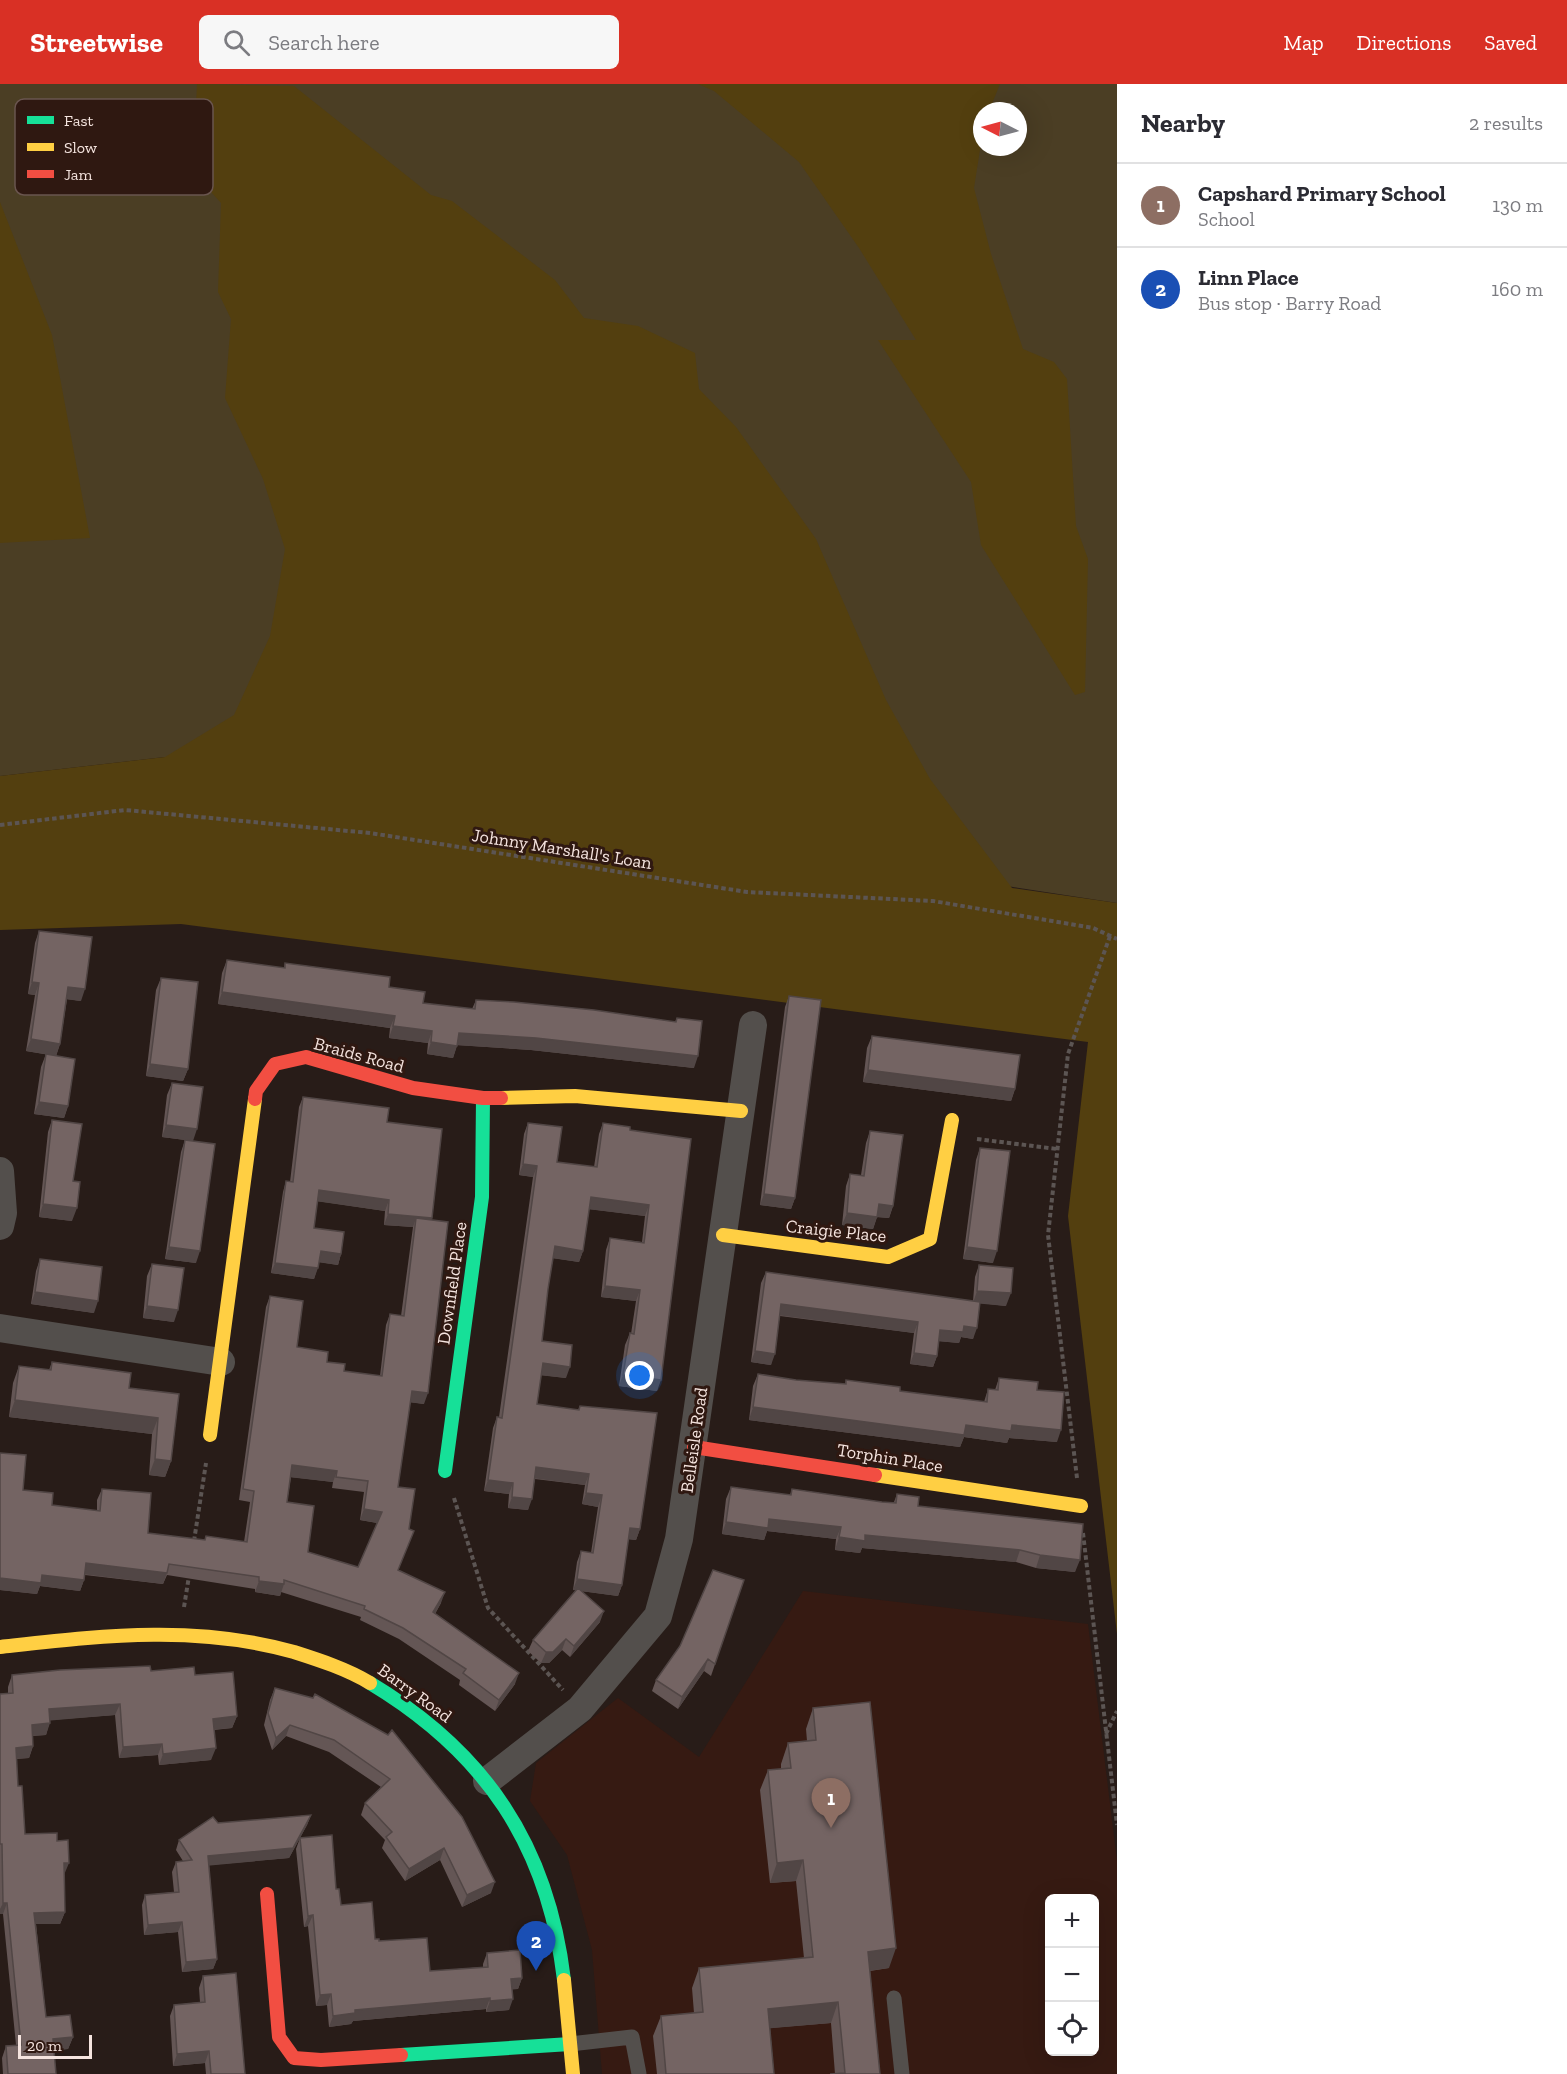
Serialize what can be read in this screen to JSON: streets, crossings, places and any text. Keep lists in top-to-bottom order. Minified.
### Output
{"streets":{"street":["Braids Road","Craigie Place","Downfield Place","Belleisle Road","Torphin Place","Barry Road"],"path":["Johnny Marshall's Loan"]},"crossings":[["Braids Road","Downfield Place"],["Braids Road","Belleisle Road"],["Craigie Place","Belleisle Road"],["Belleisle Road","Torphin Place"],["Belleisle Road","Barry Road"]],"legend":["Fast","Slow","Jam"],"scale_bar":"20 m","north":"left","page":{"header":"Streetwise","search":"Search here","nav":["Map","Directions","Saved"],"heading":["Nearby","2 results"],"list":[{"mark":"1","name":"Capshard Primary School","note":"School","value":"130 m"},{"mark":"2","name":"Linn Place","note":"Bus stop · Barry Road","value":"160 m"}],"pins":["1","2"],"map_buttons":["+","−"],"scale":"20 m"}}
